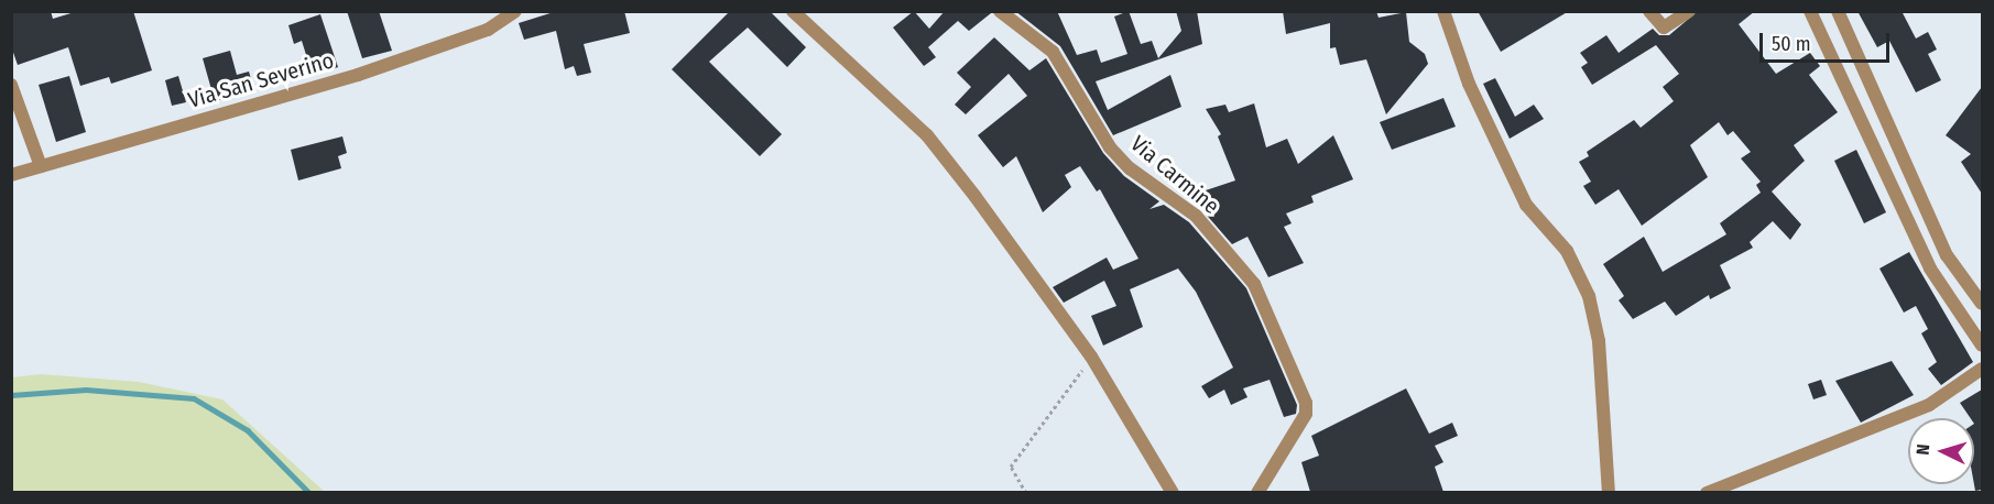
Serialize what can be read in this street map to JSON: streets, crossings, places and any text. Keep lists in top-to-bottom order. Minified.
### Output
{"streets":{"street":["Via San Severino","Via Carmine"]},"scale_bar":"50 m","north":"left"}
